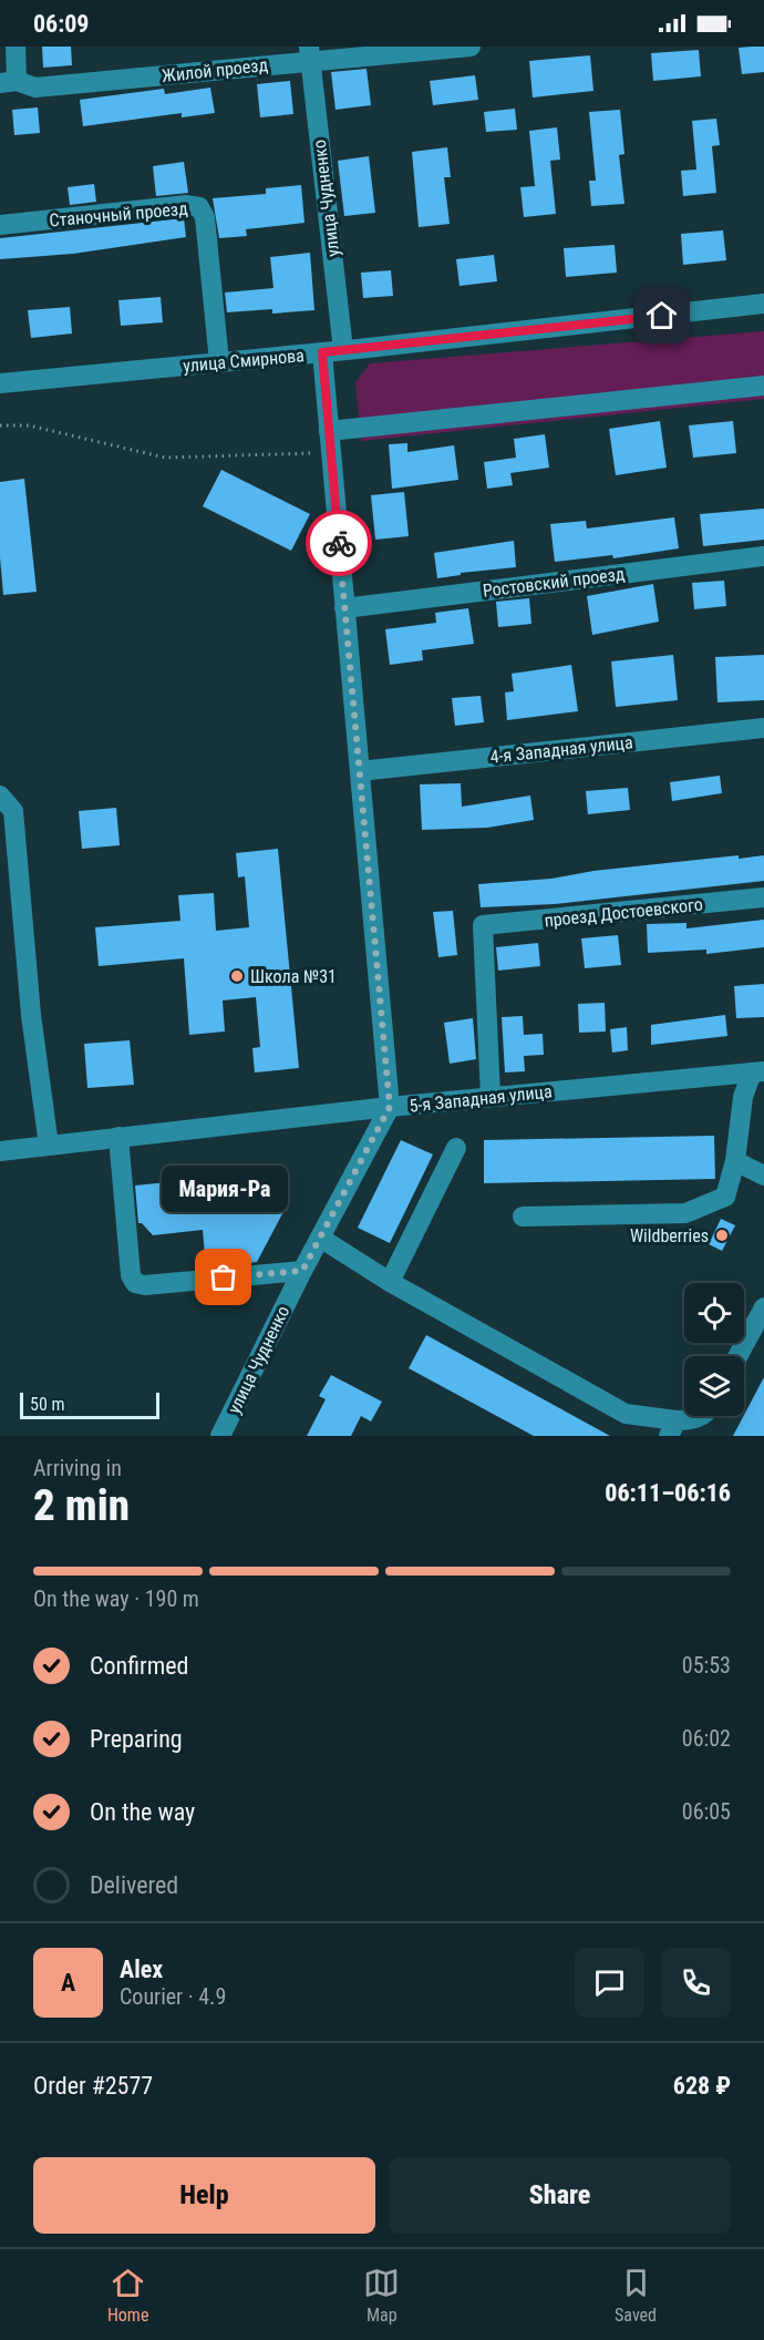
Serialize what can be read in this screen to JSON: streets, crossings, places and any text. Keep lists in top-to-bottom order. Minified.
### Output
{"streets":{"street":["Жилой проезд","улица Чудненко","Станочный проезд","улица Смирнова","Ростовский проезд","4-я Западная улица","проезд Достоевского","5-я Западная улица"]},"crossings":[["Жилой проезд","улица Чудненко"],["улица Чудненко","улица Смирнова"],["улица Чудненко","5-я Западная улица"],["Станочный проезд","улица Смирнова"],["проезд Достоевского","5-я Западная улица"]],"places":["Школа №31","Wildberries","Мария-Ра"],"scale_bar":"50 m","page":{"status":"06:09","bubble":"Мария-Ра","scale":"50 m","heading":["2 min","Arriving in","06:11–06:16"],"panel":["Alex","Courier · 4.9","Order #2577","628 ₽"],"bar":"On the way · 190 m","list":[["Confirmed","05:53"],["Preparing","06:02"],["On the way","06:05"],"Delivered"],"round":"A","buttons":["Help","Share"],"tabs":["Home","Map","Saved"]}}
